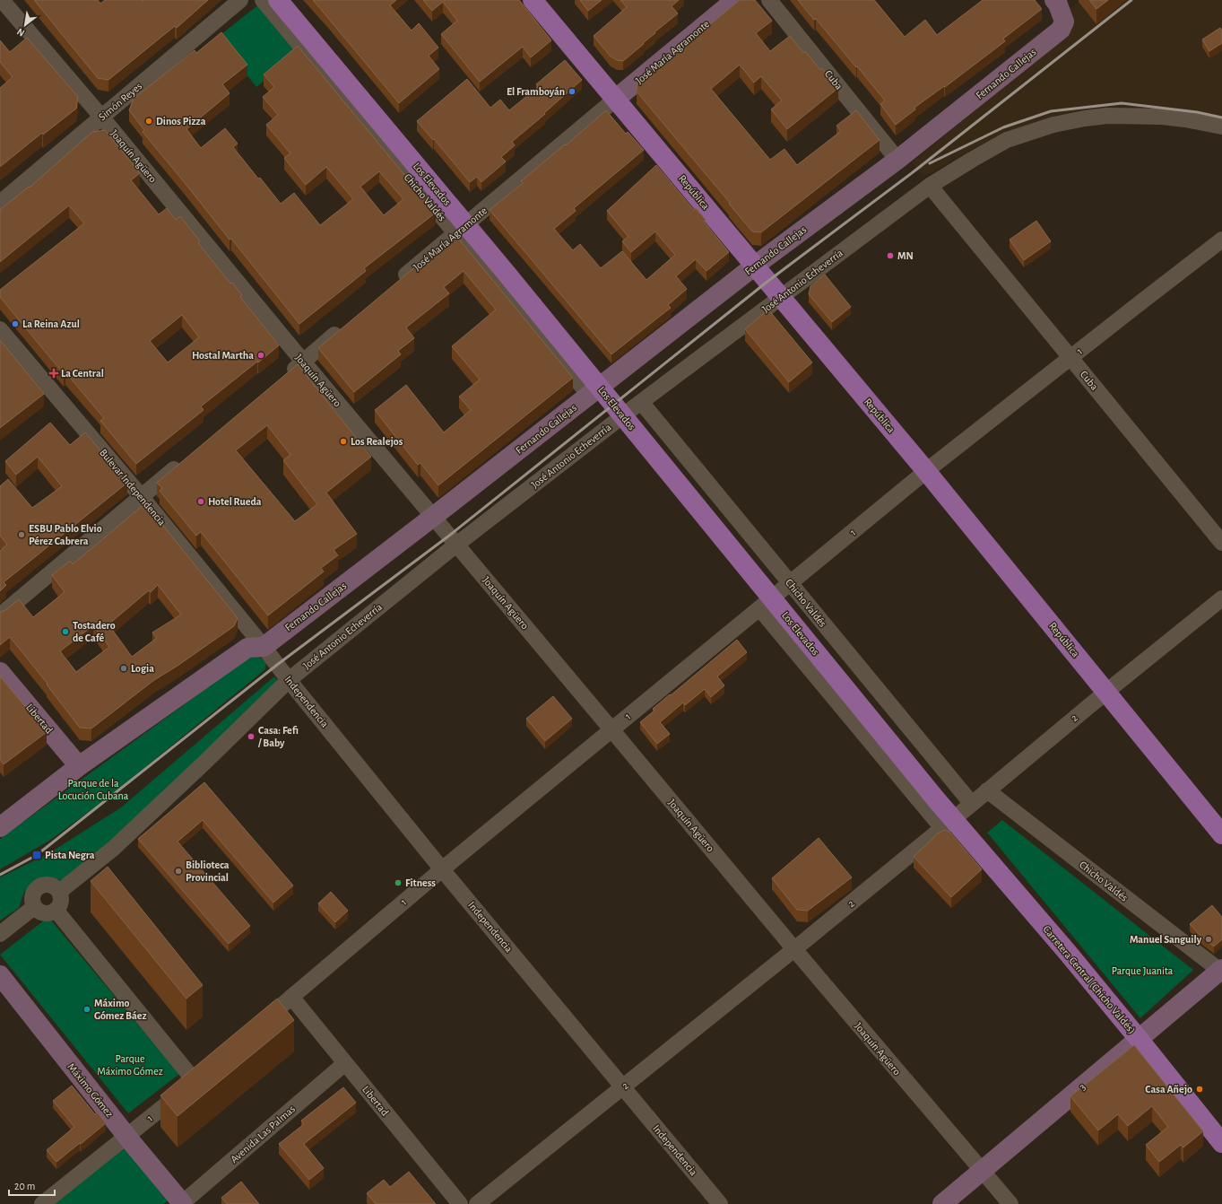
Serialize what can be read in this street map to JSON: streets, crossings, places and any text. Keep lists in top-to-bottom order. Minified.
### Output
{"streets":{"main road":["Los Elevados","República","Carretera Central (Chicho Valdés)"],"street":["José María Agramonte","Fernando Callejas","Cuba","Simón Reyes","Joaquín Agüero","Chicho Valdés","José Antonio Echeverría","1","Bulevar Independencia","Independencia","2","Libertad","3","Máximo Gómez","Avenida Las Palmas"]},"crossings":[["José María Agramonte","República"],["José María Agramonte","Chicho Valdés"],["Fernando Callejas","Cuba"],["Fernando Callejas","Joaquín Agüero"],["Fernando Callejas","República"],["Fernando Callejas","Chicho Valdés"],["Fernando Callejas","Bulevar Independencia"],["Fernando Callejas","Independencia"],["Cuba","José Antonio Echeverría"],["Cuba","1"],["Simón Reyes","Joaquín Agüero"],["Joaquín Agüero","José Antonio Echeverría"],["Joaquín Agüero","1"],["Joaquín Agüero","2"],["Joaquín Agüero","3"],["Los Elevados","2"],["Los Elevados","Carretera Central (Chicho Valdés)"],["República","José Antonio Echeverría"],["República","1"],["República","2"],["Chicho Valdés","José Antonio Echeverría"],["Chicho Valdés","1"],["Chicho Valdés","2"],["Chicho Valdés","3"],["José Antonio Echeverría","1"],["José Antonio Echeverría","Independencia"],["1","Independencia"],["1","Libertad"],["1","Máximo Gómez"],["Bulevar Independencia","Independencia"],["Independencia","2"],["2","Carretera Central (Chicho Valdés)"],["Libertad","Avenida Las Palmas"],["Carretera Central (Chicho Valdés)","3"],["Máximo Gómez","Avenida Las Palmas"]],"parks":["Parque de la Locución Cubana","Parque Juanita","Parque Máximo Gómez"],"places":{"other":["El Framboyán","Dinos Pizza","MN","La Reina Azul","Hostal Martha","Los Realejos","Hotel Rueda","ESBU Pablo Elvio Pérez Cabrera","Tostadero de Café","Logia","Casa: Fefi / Baby","Biblioteca Provincial","Fitness","Manuel Sanguily","Máximo Gómez Báez","Casa Añejo"],"health":["La Central"],"transit":["Pista Negra"]},"scale_bar":"20 m","north":"bottom left"}
